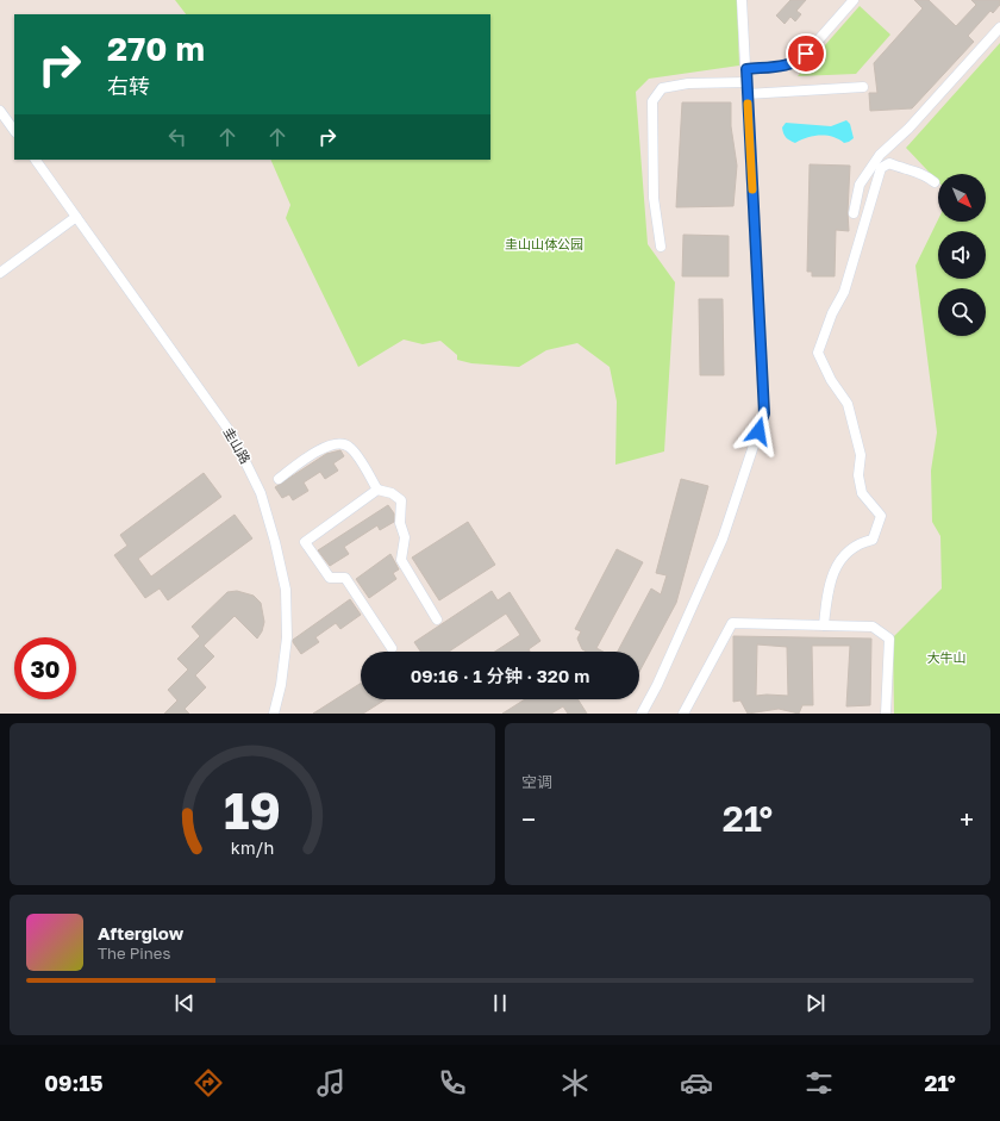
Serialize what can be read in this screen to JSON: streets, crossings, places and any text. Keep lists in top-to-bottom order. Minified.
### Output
{"streets":{"street":["圭山路"]},"parks":["圭山山体公园","大牛山"],"north":"bottom right","page":{"turn":["270 m","右转"],"limit":"30","trip":"09:16 · 1 分钟 · 320 m","tile":"空调","heat":["−","21°","+"],"song":["Afterglow","The Pines"],"tabs":["09:15","21°"],"gauge":["19","km/h"]}}
